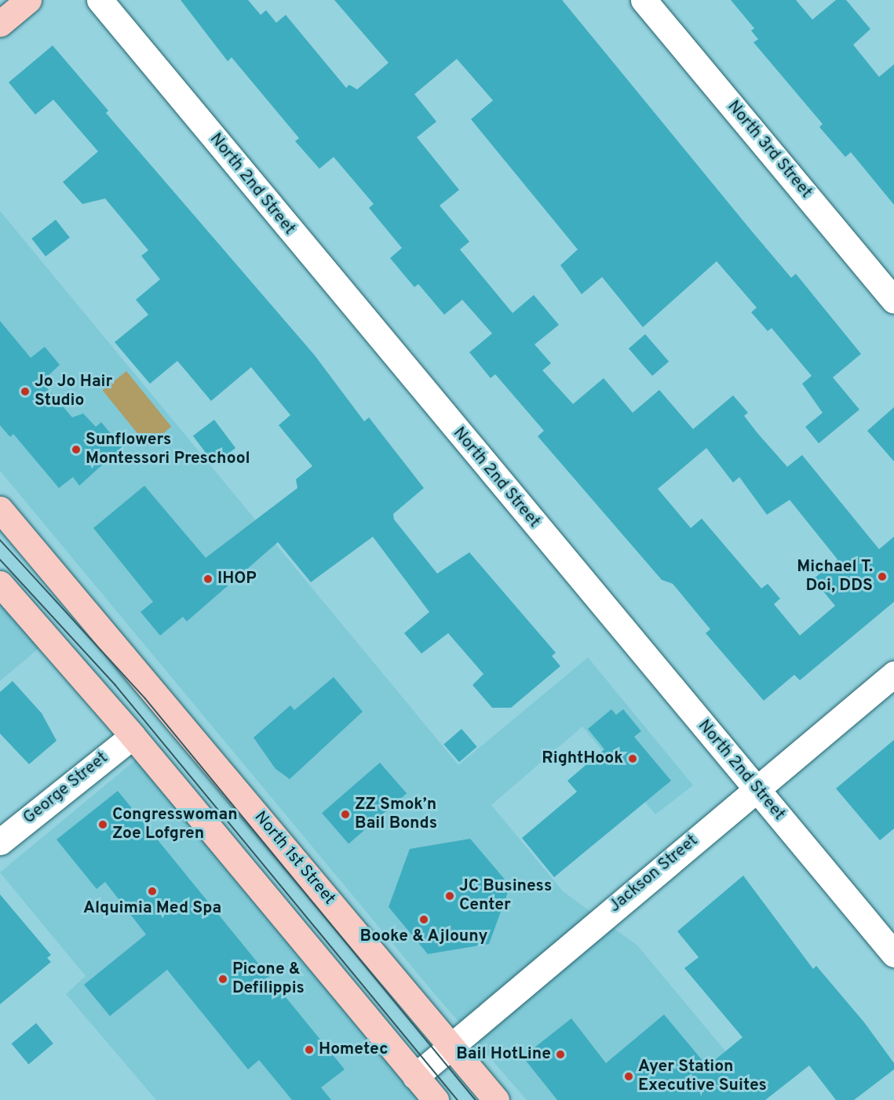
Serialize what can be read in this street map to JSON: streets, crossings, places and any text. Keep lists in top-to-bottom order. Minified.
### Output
{"streets":{"main road":["North 1st Street"],"street":["North 3rd Street","North 2nd Street","George Street","Jackson Street"]},"crossings":[["North 2nd Street","Jackson Street"],["North 1st Street","Jackson Street"]],"places":["Jo Jo Hair Studio","Sunflowers Montessori Preschool","Michael T. Doi, DDS","IHOP","RightHook","ZZ Smok’n Bail Bonds","Congresswoman Zoe Lofgren","Alquimia Med Spa","JC Business Center","Booke & Ajlouny","Picone & Defilippis","Hometec","Bail HotLine","Ayer Station Executive Suites"]}
